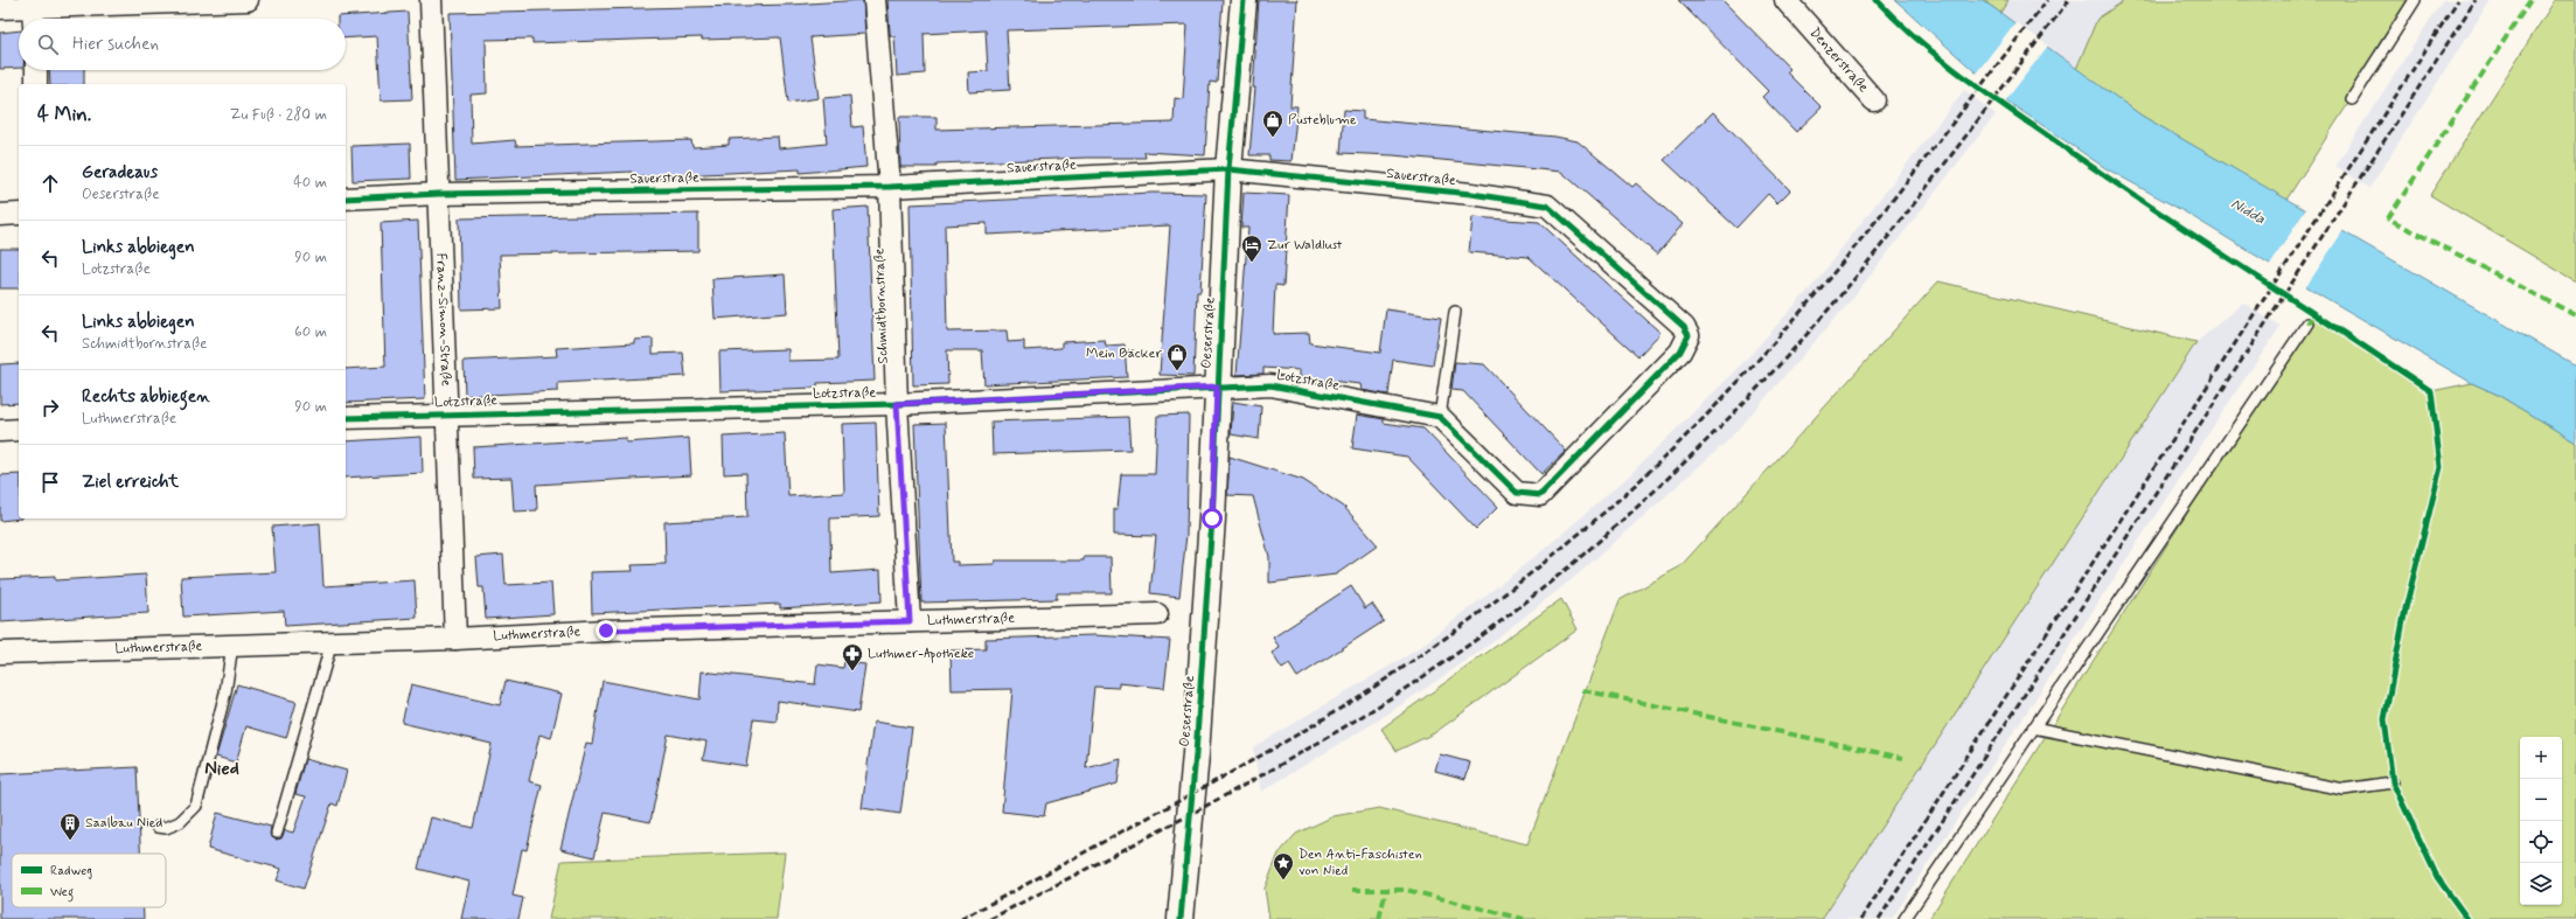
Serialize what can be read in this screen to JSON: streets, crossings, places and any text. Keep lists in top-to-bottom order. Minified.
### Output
{"streets":{"street":["Denzerstraße","Sauerstraße","Schmidtbornstraße","Franz-Simon-Straße","Oeserstraße","Lotzstraße","Luthmerstraße"]},"crossings":[["Sauerstraße","Schmidtbornstraße"],["Sauerstraße","Franz-Simon-Straße"],["Sauerstraße","Oeserstraße"],["Sauerstraße","Lotzstraße"],["Schmidtbornstraße","Lotzstraße"],["Schmidtbornstraße","Luthmerstraße"],["Franz-Simon-Straße","Lotzstraße"],["Franz-Simon-Straße","Luthmerstraße"],["Oeserstraße","Lotzstraße"]],"districts":["Nied"],"water":["Nidda"],"places":{"shop":["Pusteblume","Mein Bäcker"],"hotel":["Zur Waldlust"],"pharmacy":["Luthmer-Apotheke"],"building":["Saalbau Nied"],"place":["Den Anti-Faschisten von Nied"]},"legend":["Radweg","Weg"],"page":{"search":"Hier suchen","heading":["4 Min.","Zu Fuß · 280 m"],"list":[["Geradeaus","Oeserstraße","40 m"],["Links abbiegen","Lotzstraße","90 m"],["Links abbiegen","Schmidtbornstraße","60 m"],["Rechts abbiegen","Luthmerstraße","90 m"],"Ziel erreicht"],"map_buttons":["+","−"]}}
